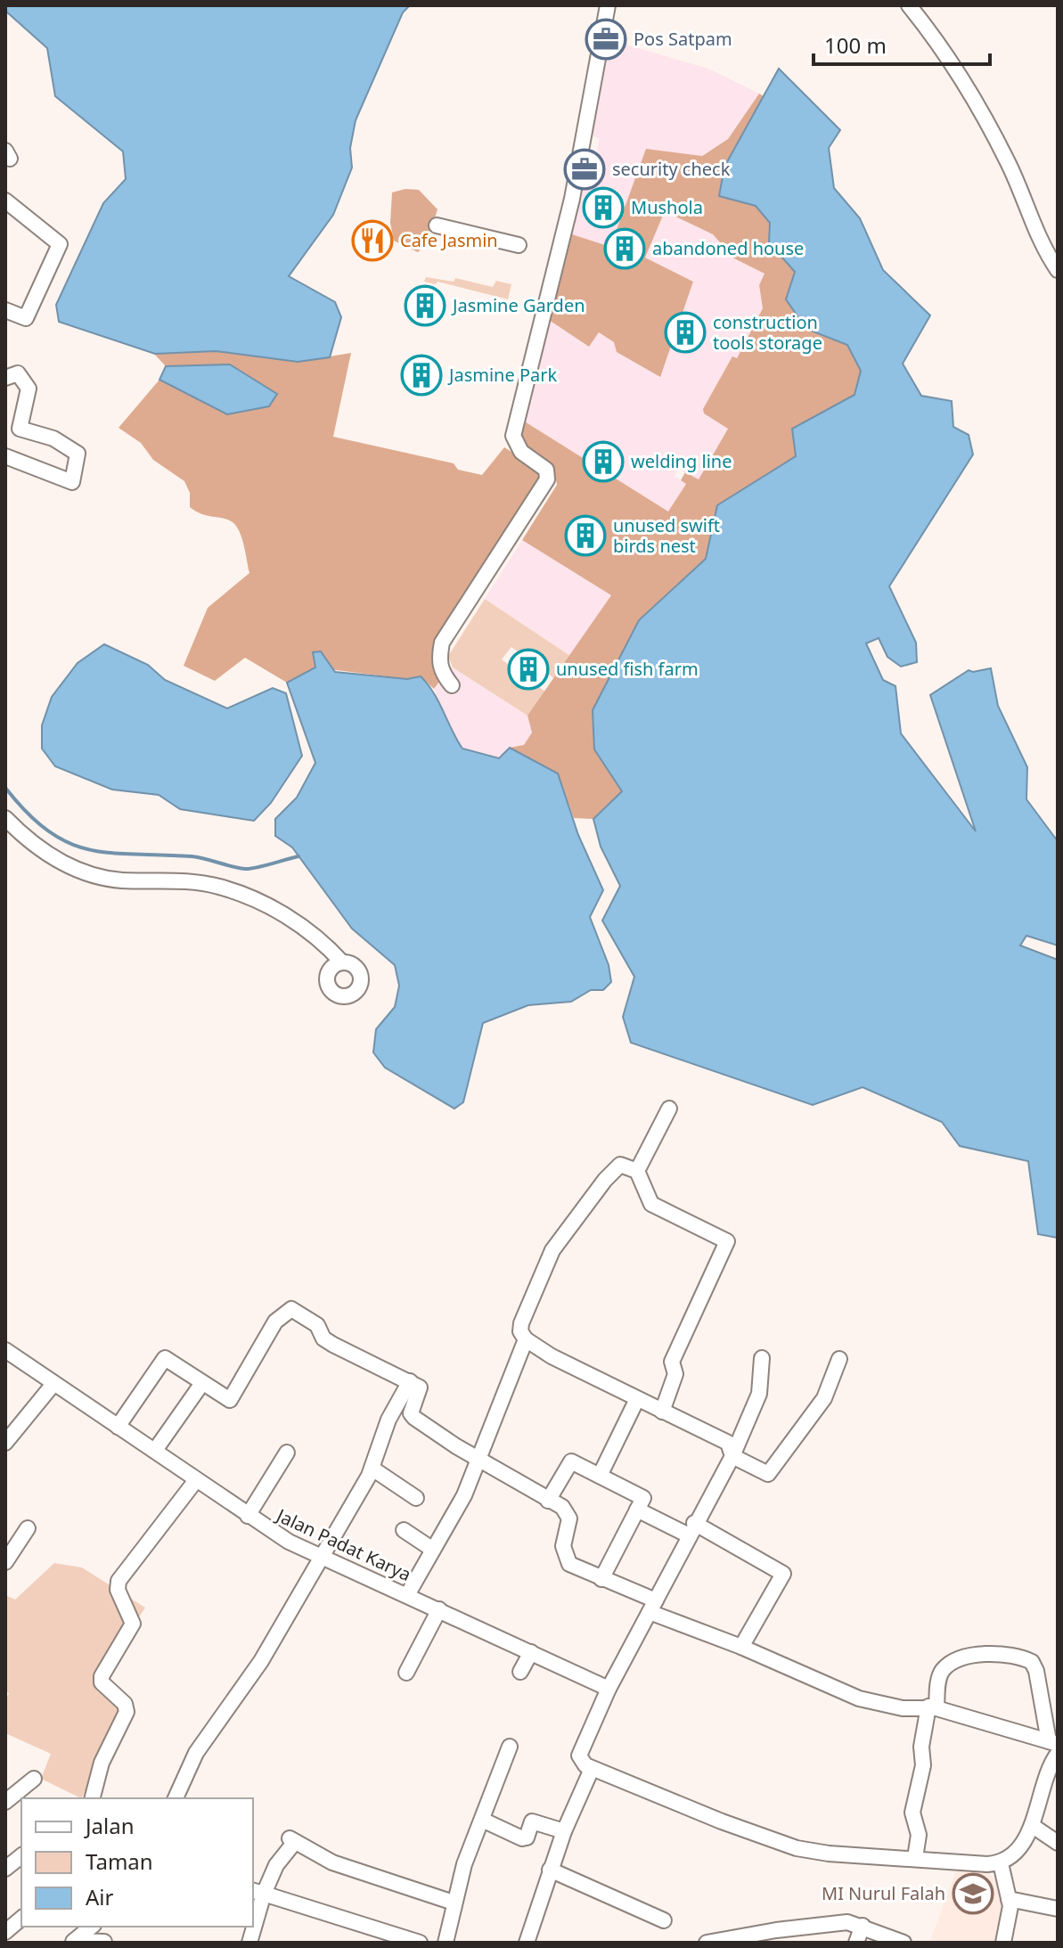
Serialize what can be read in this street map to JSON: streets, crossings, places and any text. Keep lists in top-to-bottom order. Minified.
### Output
{"streets":{"street":["Jalan Padat Karya"]},"places":{"office":["Pos Satpam","security check"],"building":["Mushola","abandoned house","Jasmine Garden","construction tools storage","Jasmine Park","welding line","unused swift birds nest","unused fish farm"],"restaurant":["Cafe Jasmin"],"school or university":["MI Nurul Falah"]},"legend":["Jalan","Taman","Air"],"scale_bar":"100 m"}
